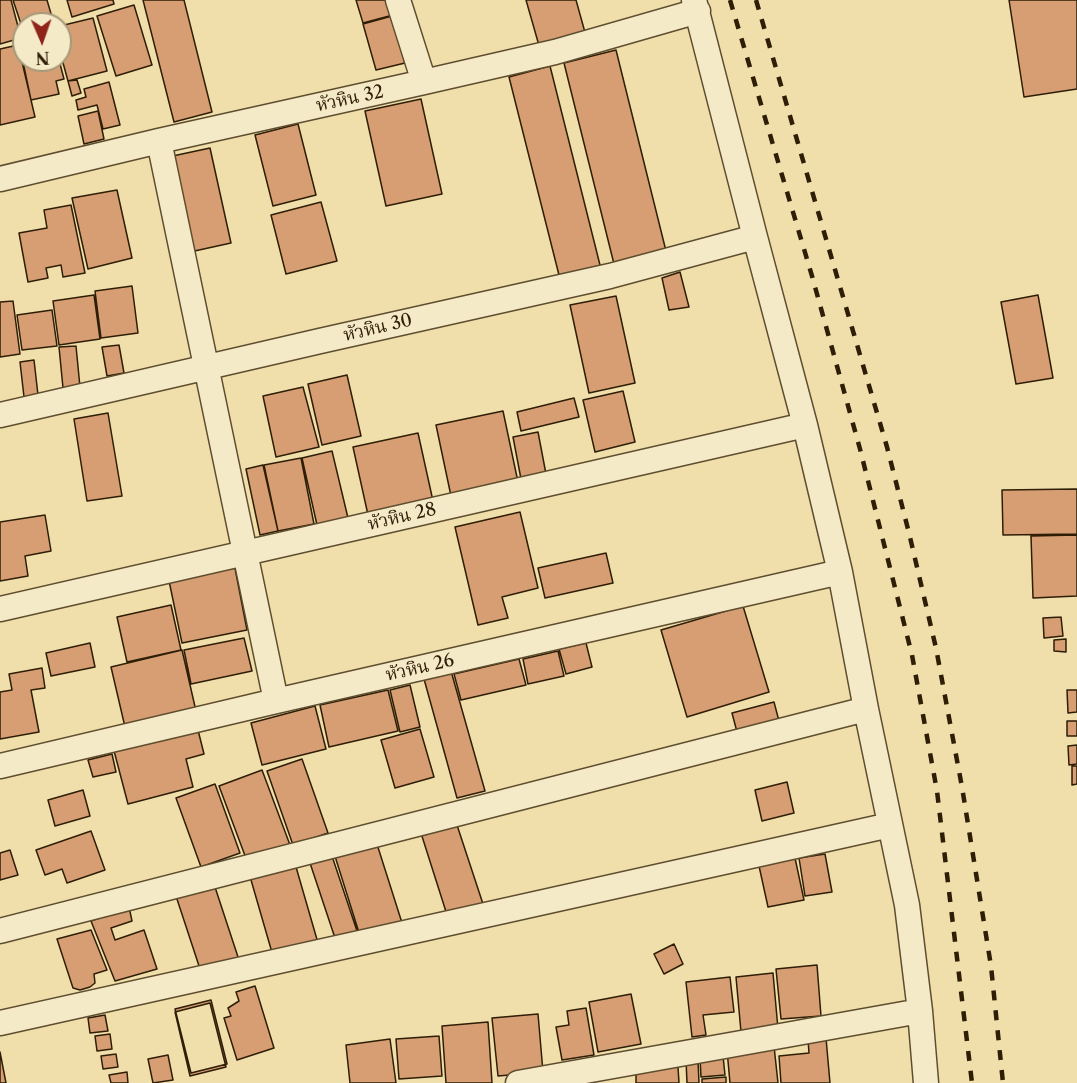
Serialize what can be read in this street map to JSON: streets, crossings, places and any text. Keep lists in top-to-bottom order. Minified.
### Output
{"streets":{"street":["หัวหิน 32","หัวหิน 30","หัวหิน 28","หัวหิน 26"]},"north":"bottom"}
